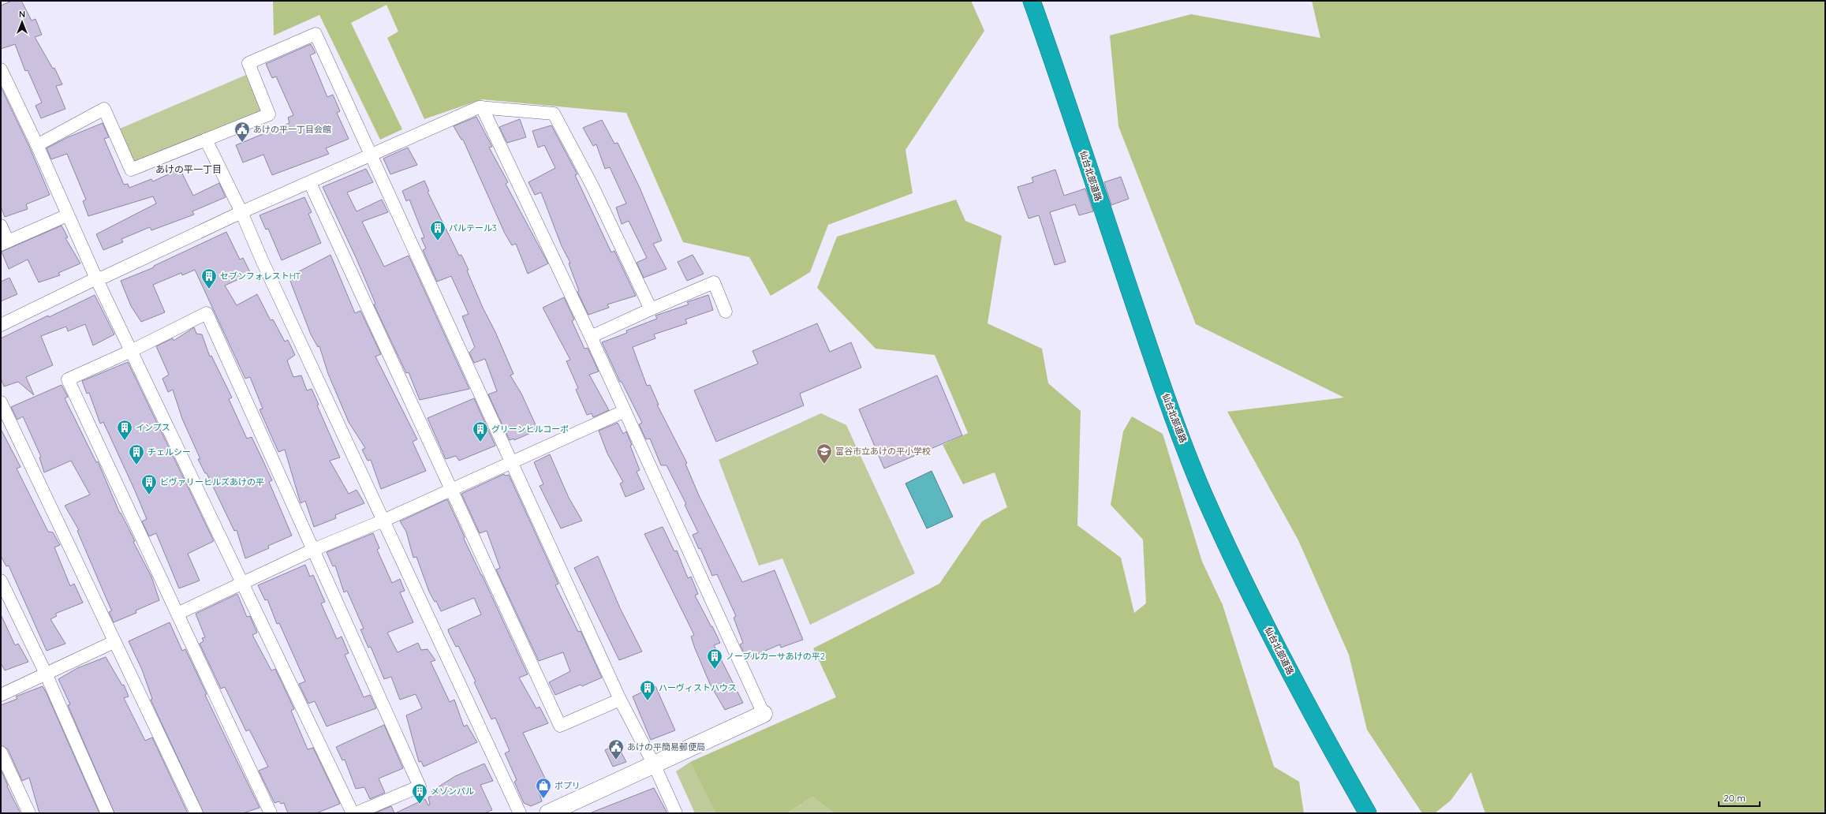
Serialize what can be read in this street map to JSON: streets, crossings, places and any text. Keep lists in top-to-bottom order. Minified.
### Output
{"streets":{"highway":["仙台北部道路"]},"districts":["あけの平一丁目"],"places":{"public building":["あけの平一丁目会館","あけの平簡易郵便局"],"building":["パルテール3","セブンフォレストHT","インプス","グリーンヒルコーポ","チェルシー","ビヴァリーヒルズあけの平","ノーブルカーサあけの平2","ハーヴィストハウス","メゾンパル"],"school or university":["富谷市立あけの平小学校"],"shop":["ポプリ"]},"scale_bar":"20 m","north":"top"}
